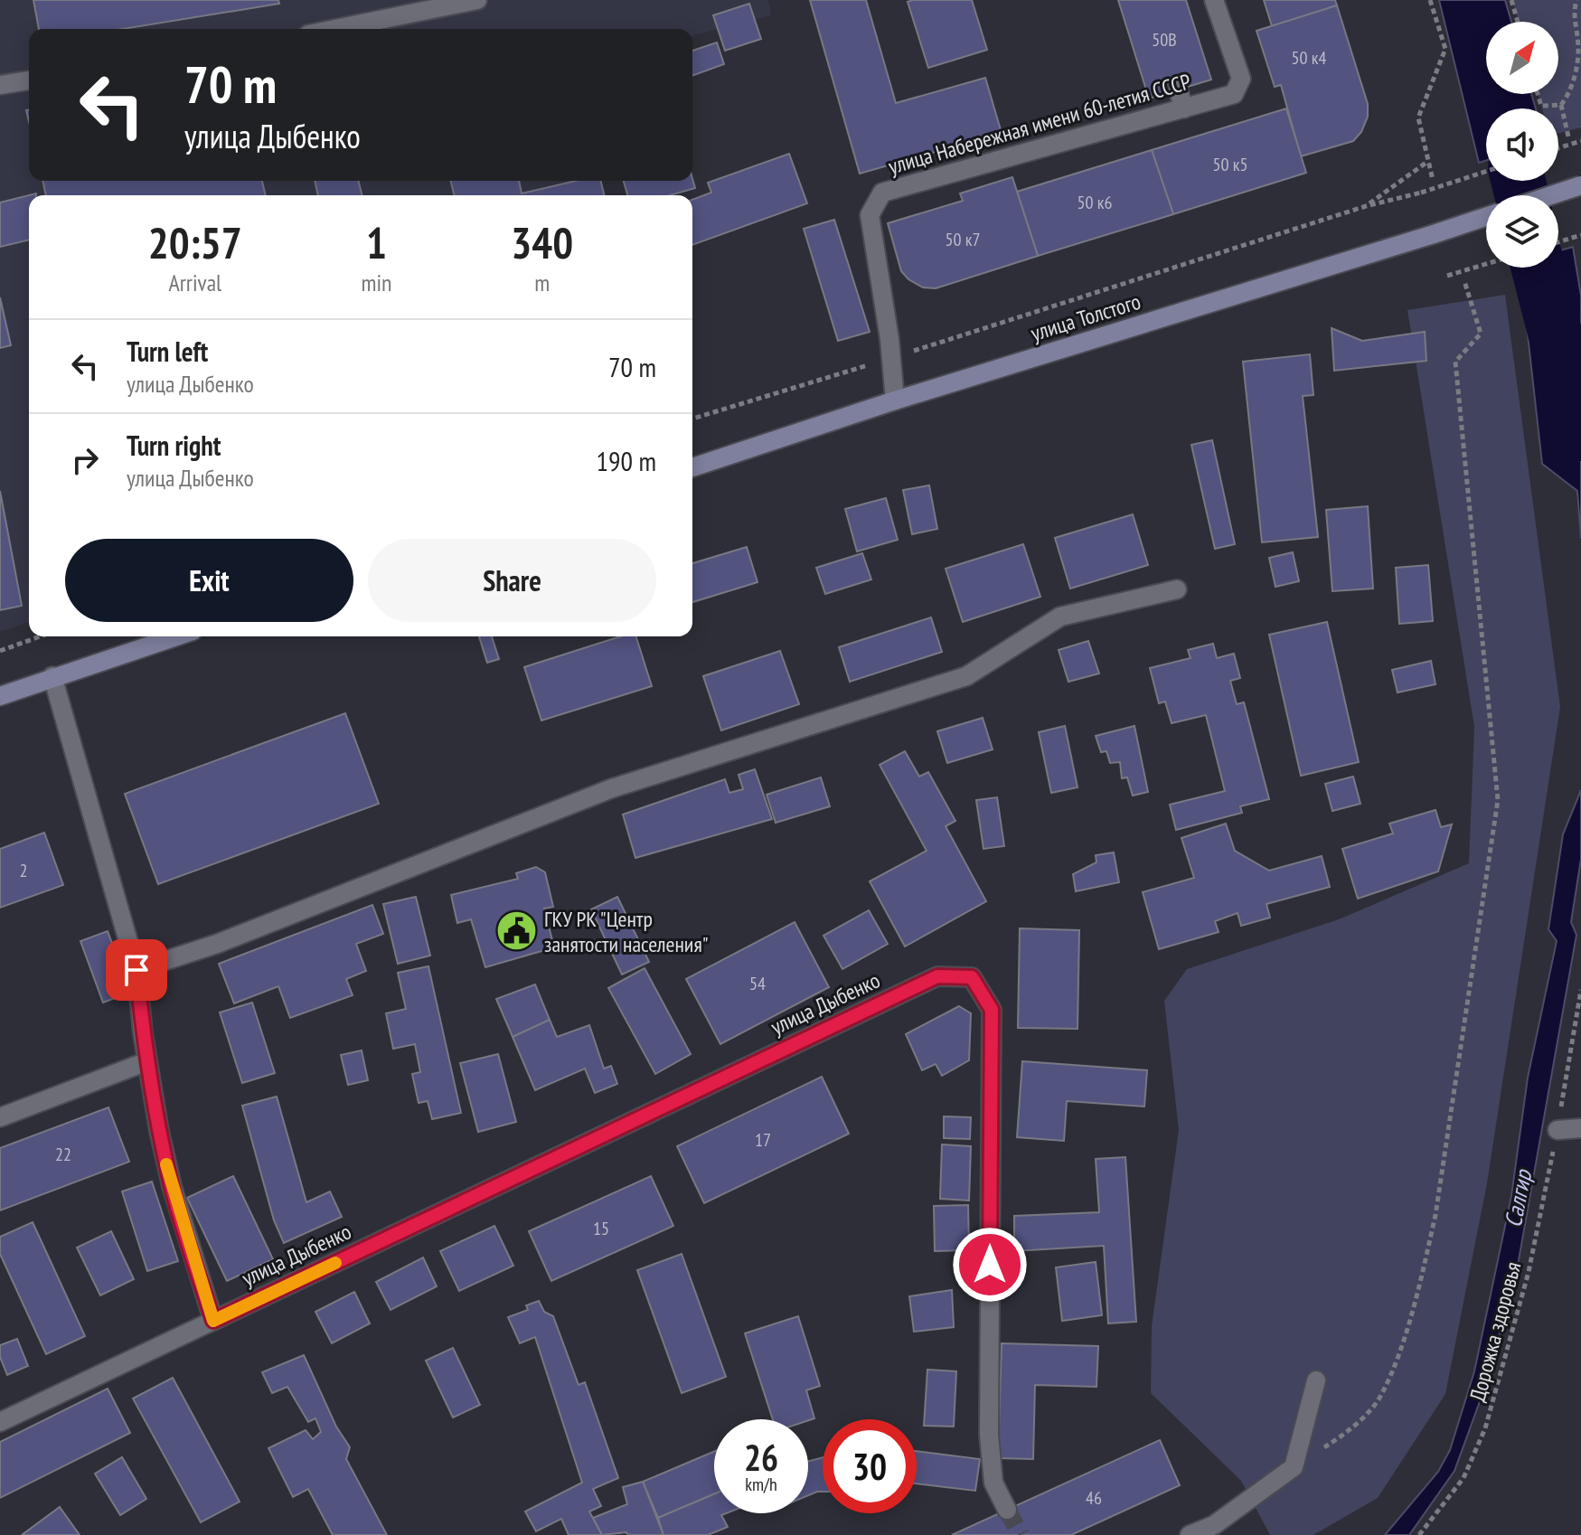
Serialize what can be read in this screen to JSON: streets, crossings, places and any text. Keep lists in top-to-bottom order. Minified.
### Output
{"streets":{"main road":["улица Толстого"],"street":["улица Набережная имени 60-летия СССР","улица Дыбенко"],"path":["Дорожка здоровья"]},"crossings":[["улица Набережная имени 60-летия СССР","улица Толстого"]],"water":["Салгир"],"places":{"public building":["ГКУ РК \"Центр занятости населения\""]},"house_numbers":["50В","50 к4","50 к5","50 к6","50 к7","2","54","17","22","15","46"],"north":"top right","page":{"turn":["70 m","улица Дыбенко"],"eta":["20:57","Arrival","1","min","340","m"],"list":[{"name":"Turn left","note":"улица Дыбенко","value":"70 m"},{"name":"Turn right","note":"улица Дыбенко","value":"190 m"}],"buttons":["Exit","Share"],"speed":"26 km/h","limit":"30"}}
